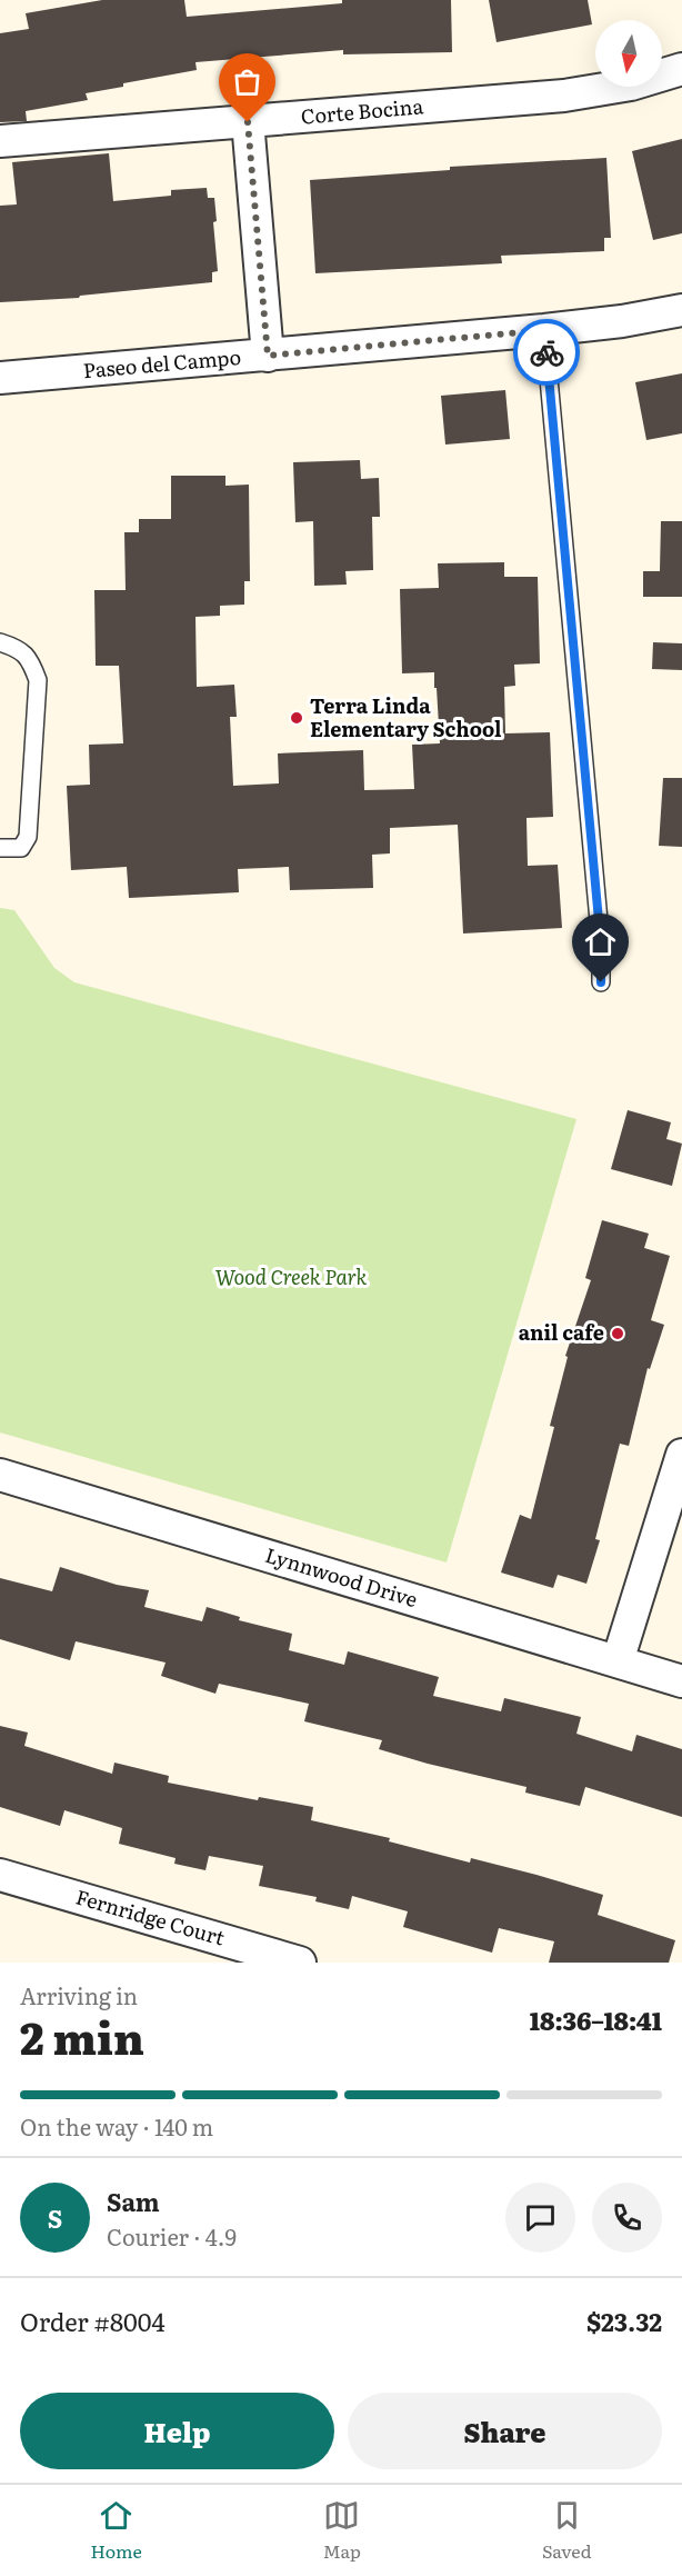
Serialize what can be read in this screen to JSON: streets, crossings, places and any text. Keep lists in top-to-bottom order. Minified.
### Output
{"streets":{"street":["Corte Bocina","Paseo del Campo","Lynnwood Drive","Fernridge Court"]},"parks":["Wood Creek Park"],"places":["Terra Linda Elementary School","anil cafe"],"north":"bottom","page":{"heading":["2 min","Arriving in","18:36–18:41"],"panel":["Sam","Courier · 4.9","Order #8004","$23.32"],"bar":"On the way · 140 m","round":"S","buttons":["Help","Share"],"tabs":["Home","Map","Saved"]}}
